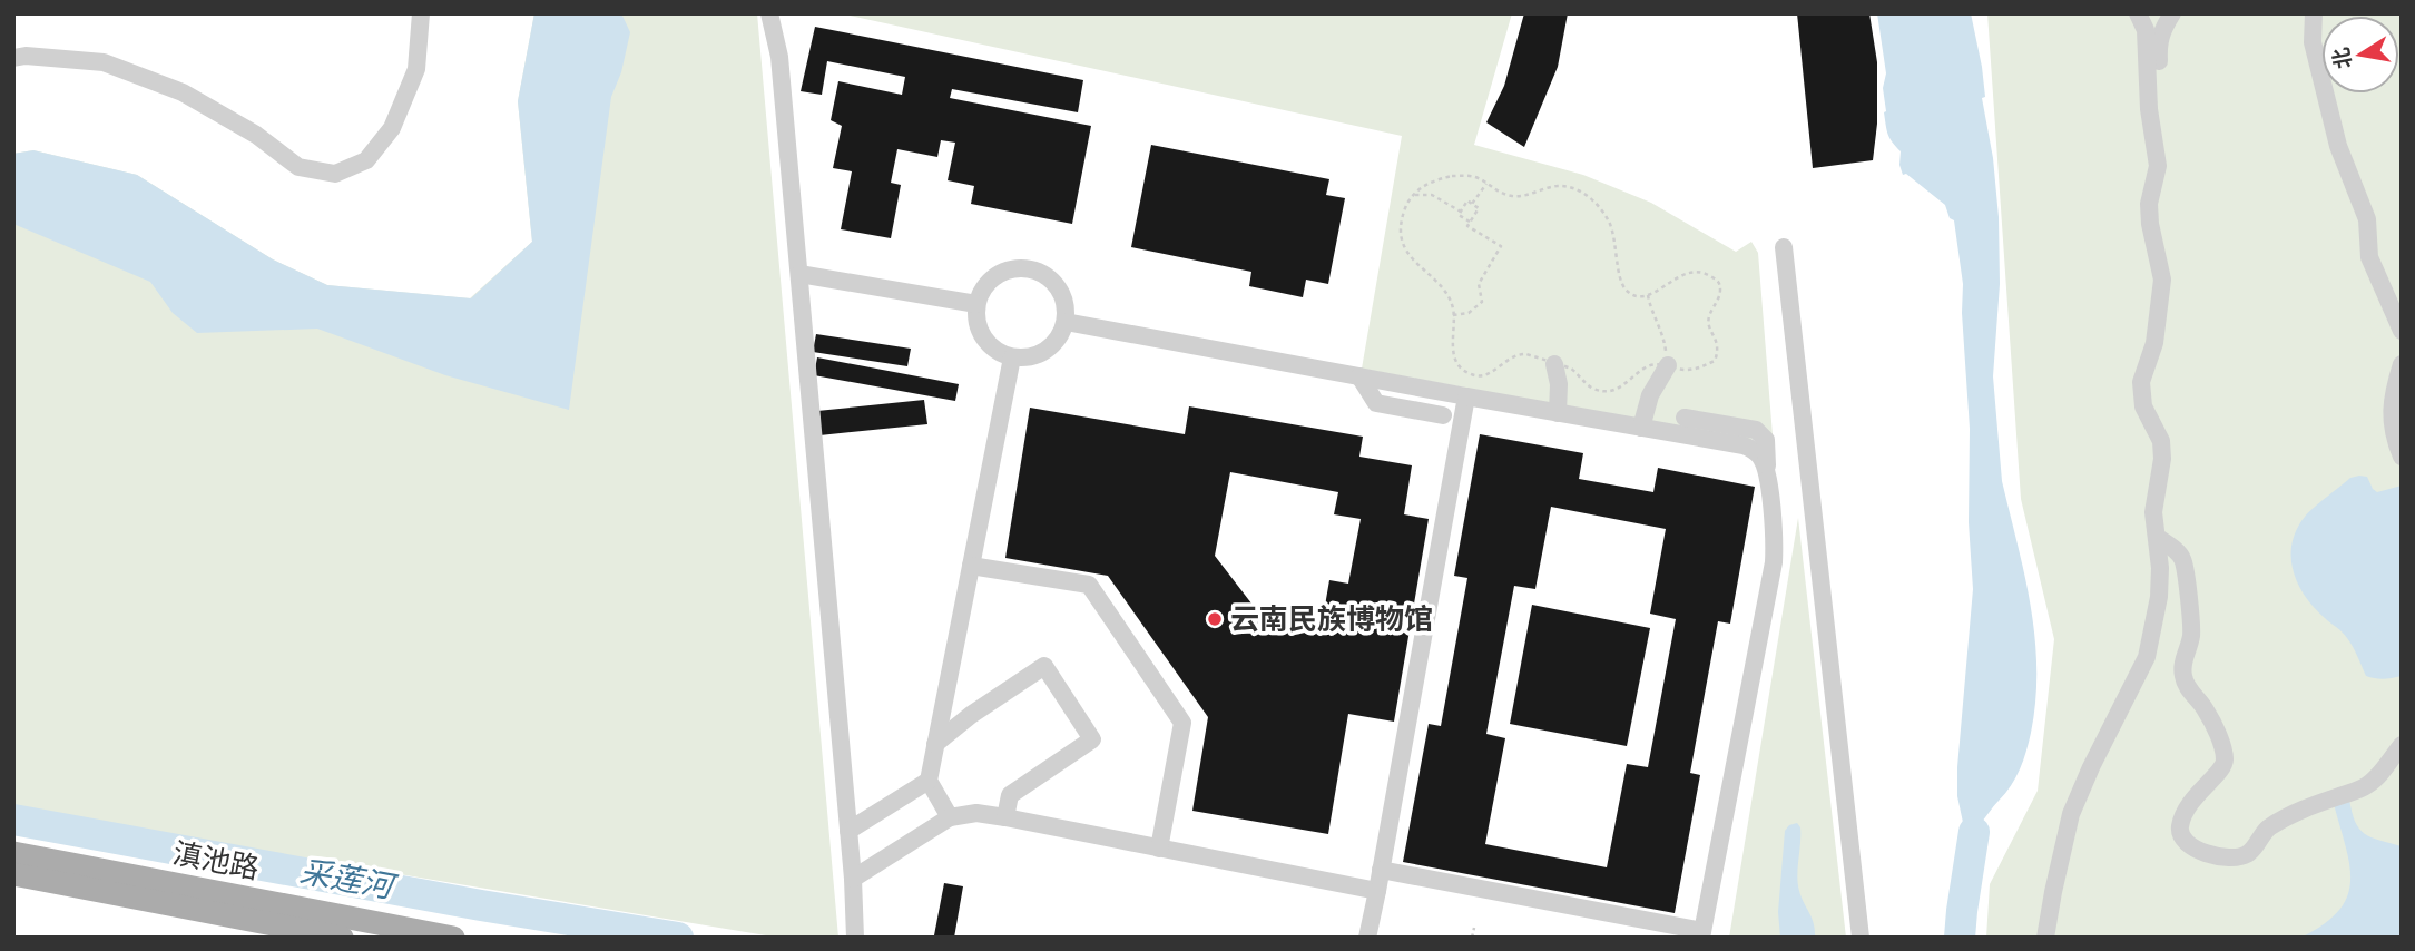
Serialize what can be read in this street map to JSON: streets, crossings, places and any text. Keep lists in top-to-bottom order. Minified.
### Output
{"streets":{"main road":["滇池路"]},"water":["采莲河"],"places":["云南民族博物馆"],"north":"left"}
